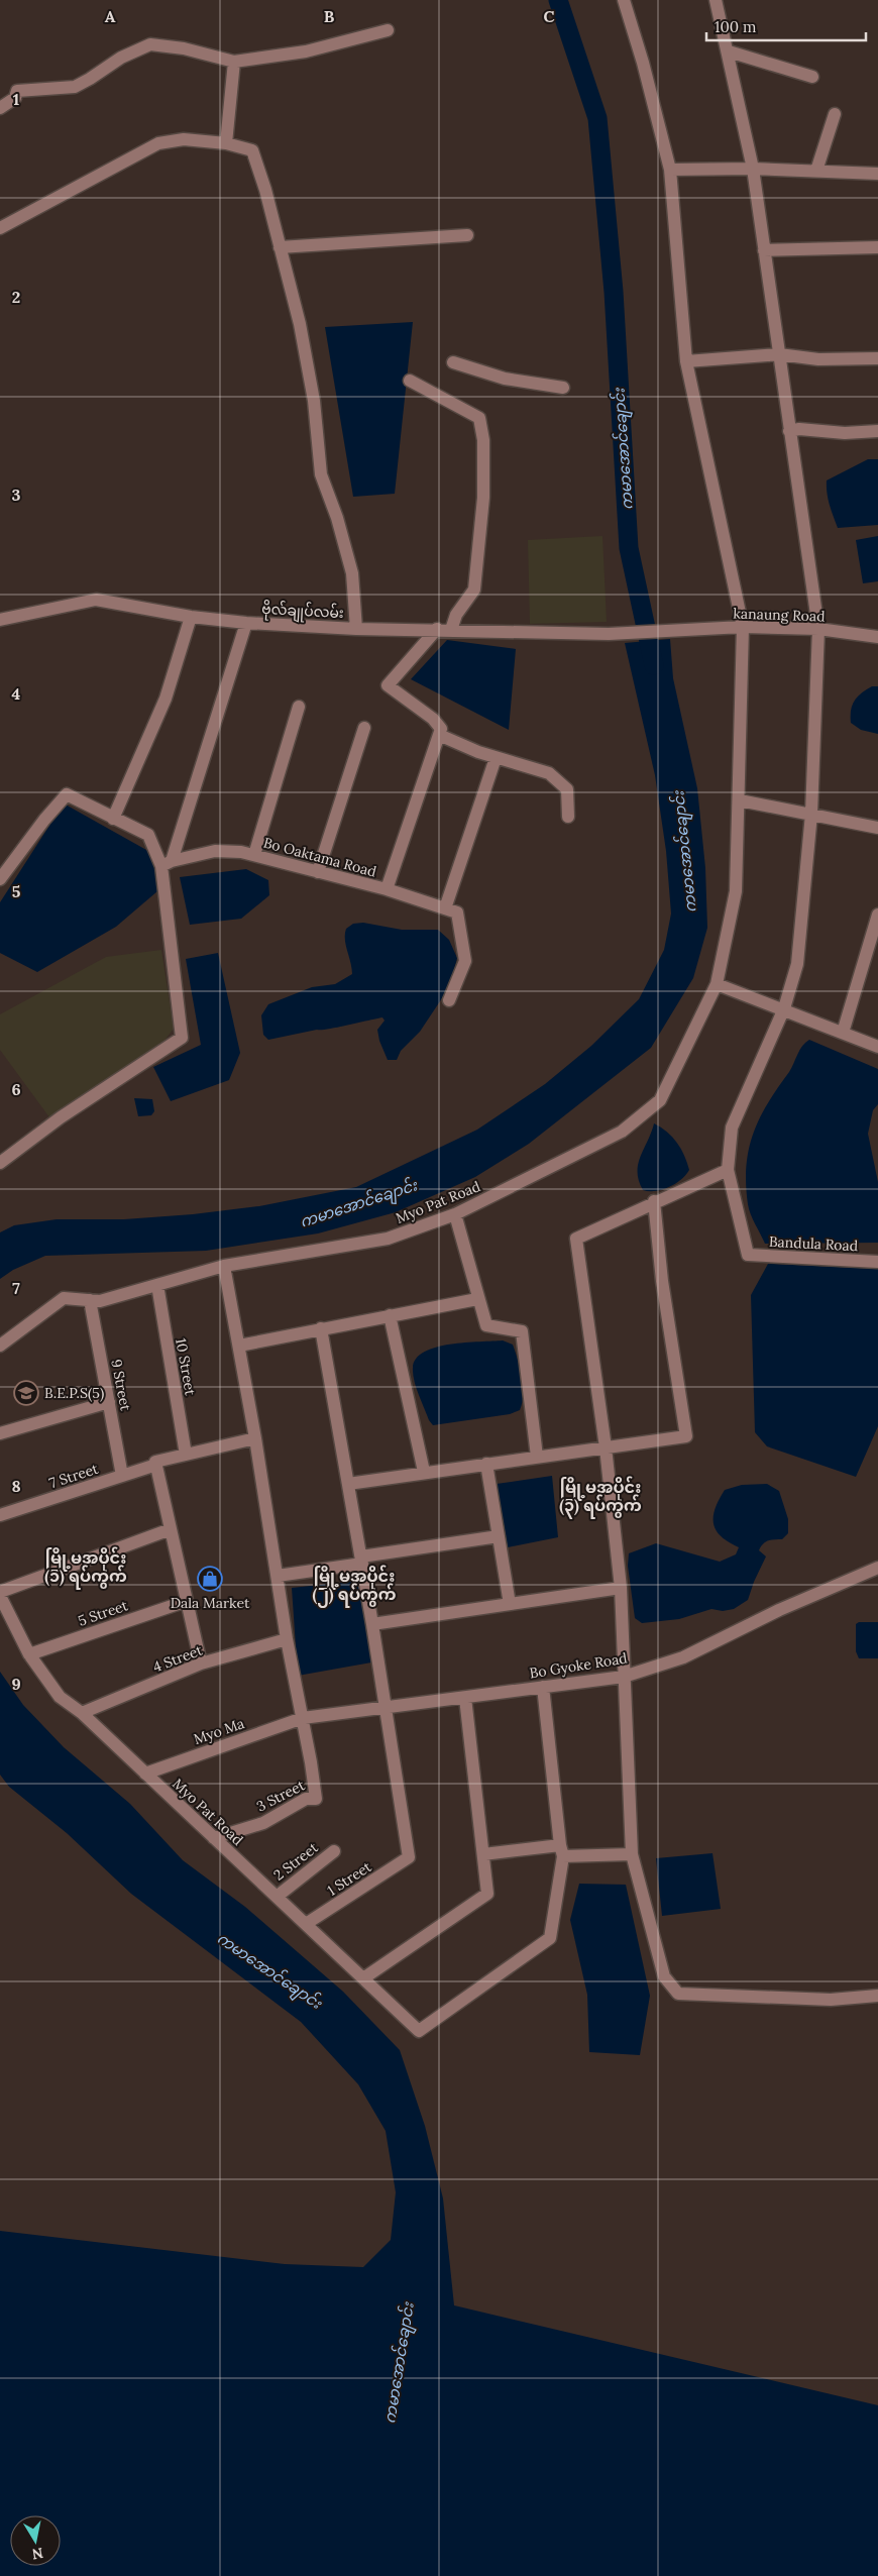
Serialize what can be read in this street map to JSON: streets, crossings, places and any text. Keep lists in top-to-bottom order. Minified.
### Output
{"streets":{"street":["ဗိုလ်ချုပ်လမ်း","kanaung Road","Bo Oaktama Road","Myo Pat Road","Bandula Road","10 Street","9 Street","7 Street","5 Street","4 Street","Bo Gyoke Road","Myo Ma","3 Street","2 Street","1 Street"]},"crossings":[["ဗိုလ်ချုပ်လမ်း","kanaung Road"],["kanaung Road","Myo Pat Road"],["Myo Pat Road","10 Street"],["Myo Pat Road","9 Street"],["Myo Pat Road","5 Street"],["Myo Pat Road","4 Street"],["Myo Pat Road","Myo Ma"],["Myo Pat Road","3 Street"],["Myo Pat Road","2 Street"],["Myo Pat Road","1 Street"],["10 Street","7 Street"],["9 Street","7 Street"],["Bo Gyoke Road","Myo Ma"],["Bo Gyoke Road","1 Street"],["Myo Ma","3 Street"],["Myo Ma","1 Street"]],"districts":["မြို့မအပိုင်း (၃) ရပ်ကွက်","မြို့မအပိုင်း (၁) ရပ်ကွက်","မြို့မအပိုင်း (၂) ရပ်ကွက်"],"water":["ကမာအောင်ချောင်း"],"places":{"school or university":["B.E.P.S(5)"],"shop":["Dala Market"]},"scale_bar":"100 m","north":"bottom","grid":{"columns":["A","B","C"],"rows":["1","2","3","4","5","6","7","8","9"]}}
